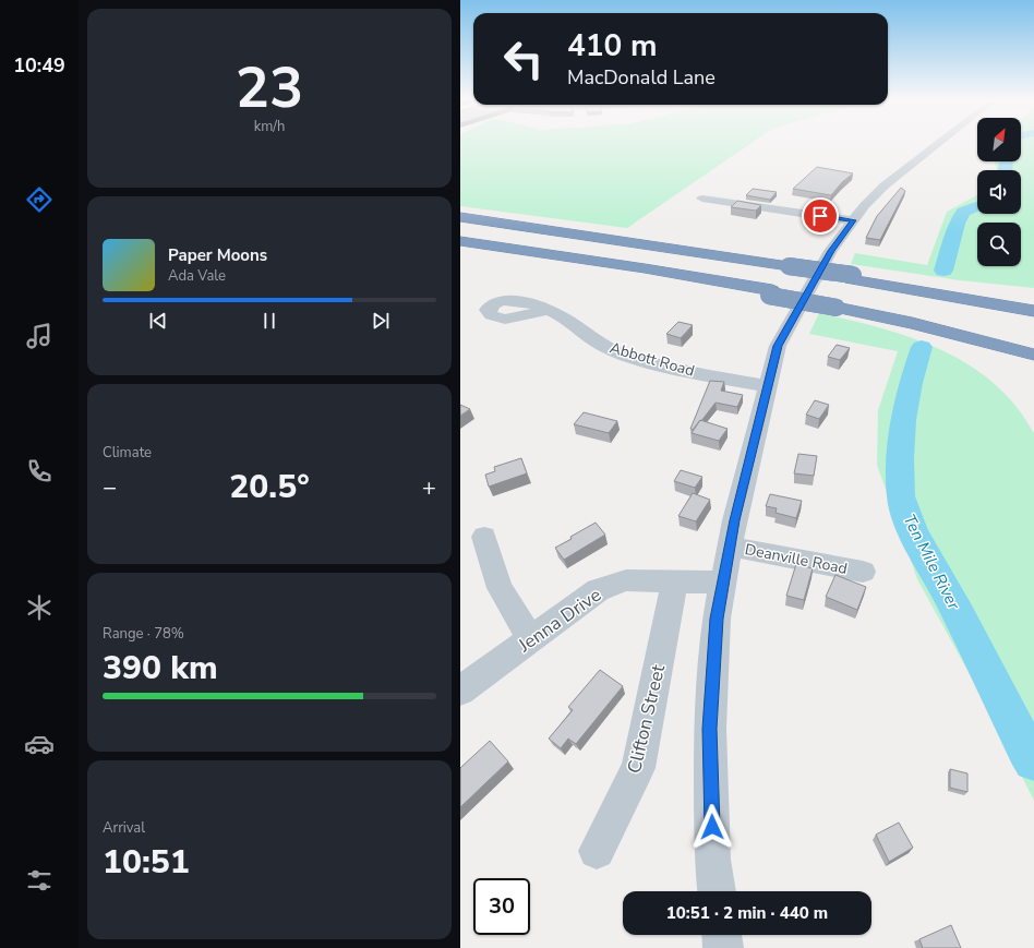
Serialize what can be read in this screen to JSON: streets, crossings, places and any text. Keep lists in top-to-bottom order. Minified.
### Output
{"streets":{"street":["Abbott Road","Deanville Road","Jenna Drive","Clifton Street"]},"crossings":[["Jenna Drive","Clifton Street"]],"water":["Ten Mile River"],"north":"top right","page":{"tabs":"10:49","tile":[["23","km/h"],"Climate",["Range · 78%","390 km"],["Arrival","10:51"]],"turn":["410 m","MacDonald Lane"],"song":["Paper Moons","Ada Vale"],"heat":["−","20.5°","+"],"limit":"30","trip":"10:51 · 2 min · 440 m"}}
